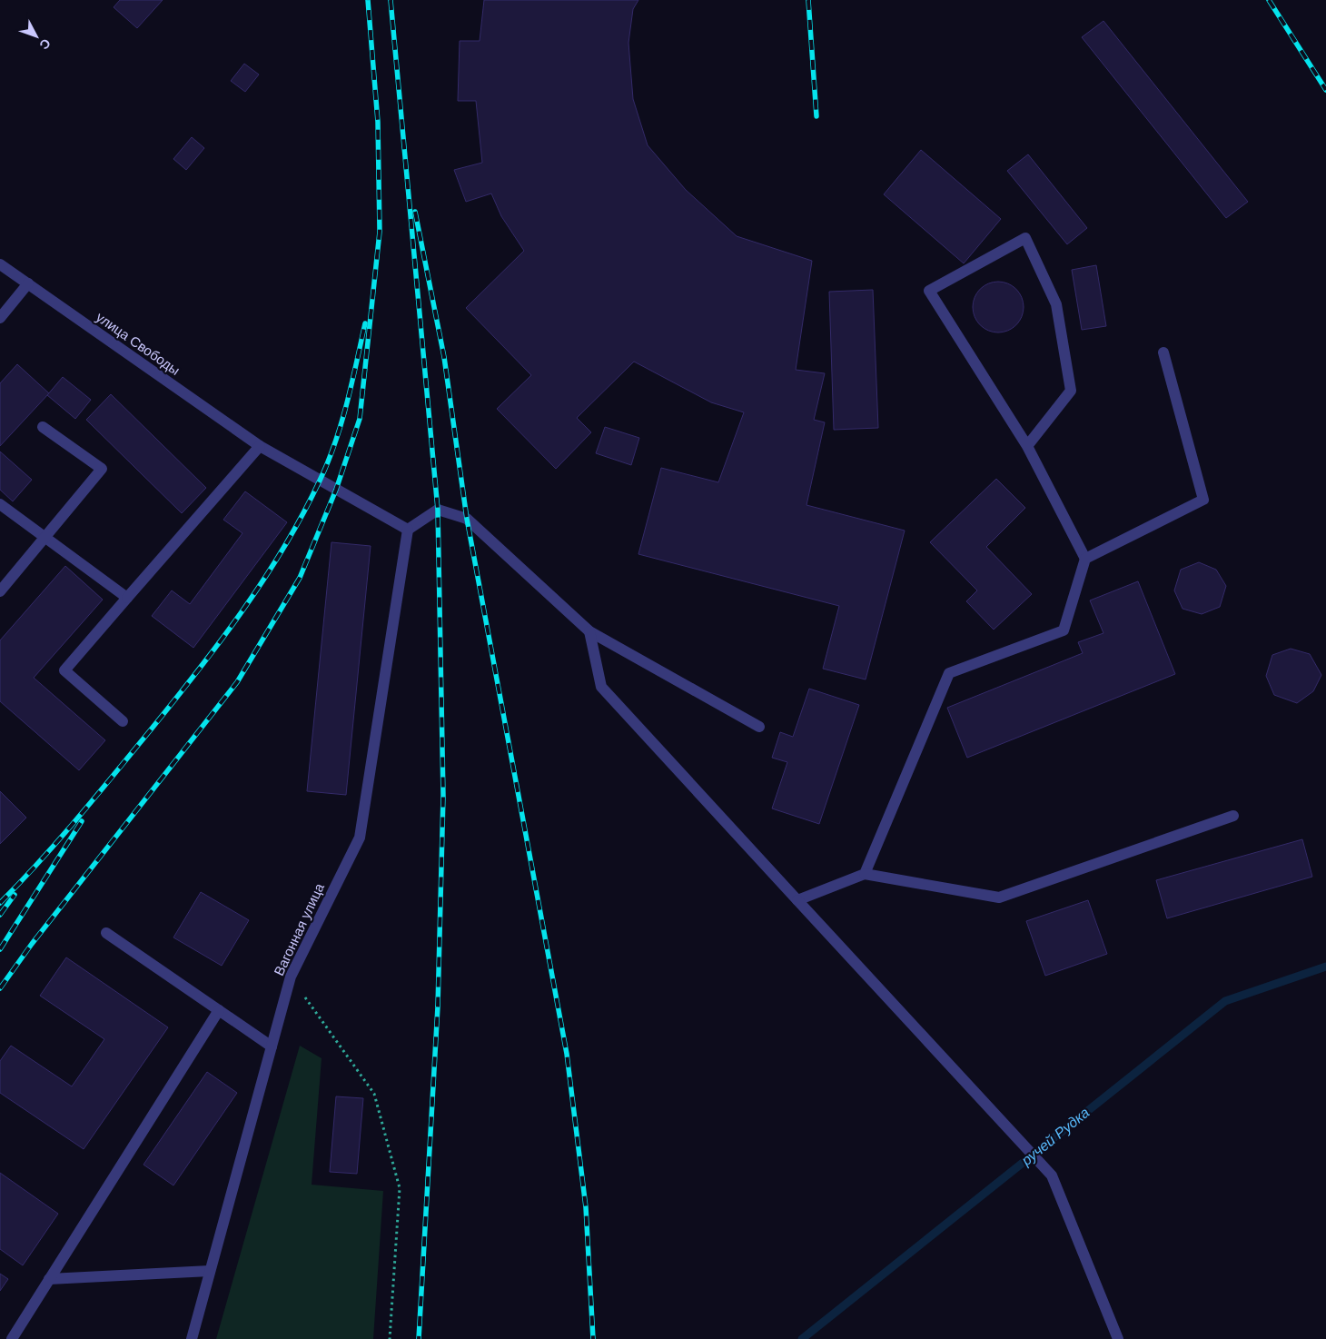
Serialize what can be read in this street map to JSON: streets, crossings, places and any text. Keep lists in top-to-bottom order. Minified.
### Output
{"streets":{"street":["улица Свободы","Вагонная улица"]},"crossings":[["улица Свободы","Вагонная улица"]],"water":["ручей Рудка"],"north":"bottom right"}
